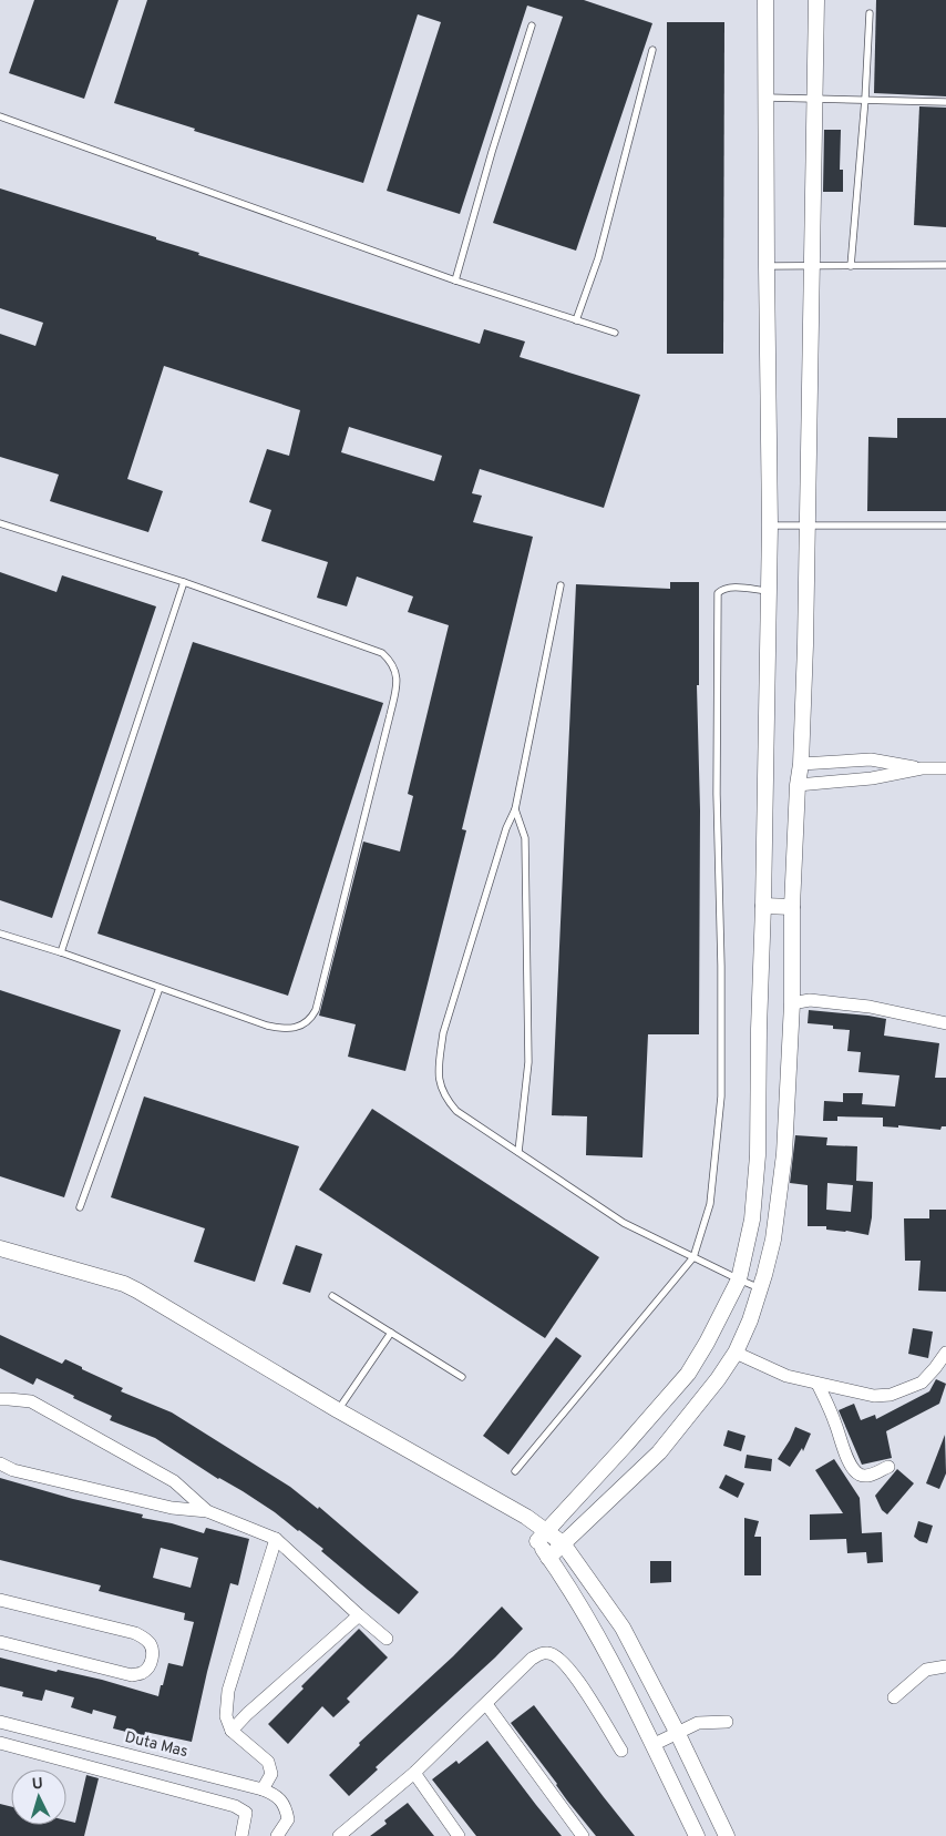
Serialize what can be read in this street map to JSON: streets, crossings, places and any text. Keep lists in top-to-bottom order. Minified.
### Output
{"streets":{"street":["Duta Mas"]},"north":"top"}
